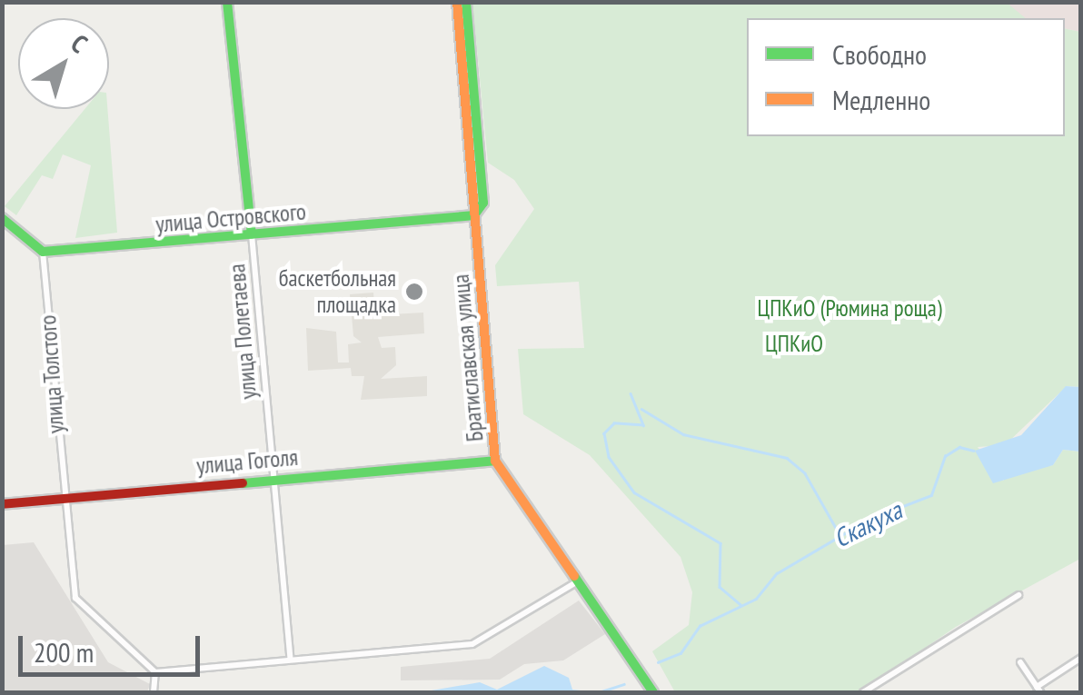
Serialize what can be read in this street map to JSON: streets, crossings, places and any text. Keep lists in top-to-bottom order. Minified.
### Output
{"streets":{"street":["улица Островского","улица Полетаева","Братиславская улица","улица Толстого","улица Гоголя"]},"crossings":[["улица Островского","улица Полетаева"],["улица Островского","Братиславская улица"],["улица Островского","улица Толстого"],["улица Полетаева","улица Гоголя"],["Братиславская улица","улица Гоголя"],["улица Толстого","улица Гоголя"]],"water":["Скакуха"],"parks":["ЦПКиО (Рюмина роща)","ЦПКиО"],"places":["баскетбольная площадка"],"legend":["Свободно","Медленно"],"scale_bar":"200 m","north":"top right"}
